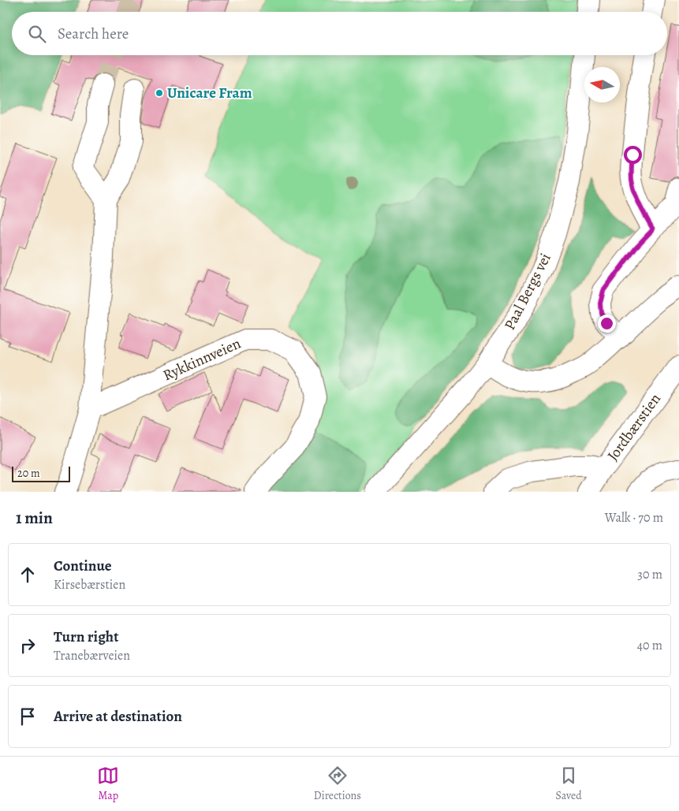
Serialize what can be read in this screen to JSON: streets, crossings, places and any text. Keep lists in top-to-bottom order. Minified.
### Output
{"streets":{"street":["Paal Bergs vei","Rykkinnveien","Jordbærstien"]},"places":["Unicare Fram"],"scale_bar":"20 m","north":"left","page":{"search":"Search here","scale":"20 m","heading":["1 min","Walk · 70 m"],"list":[["Continue","Kirsebærstien","30 m"],["Turn right","Tranebærveien","40 m"],"Arrive at destination"],"nav":["Map","Directions","Saved"]}}
